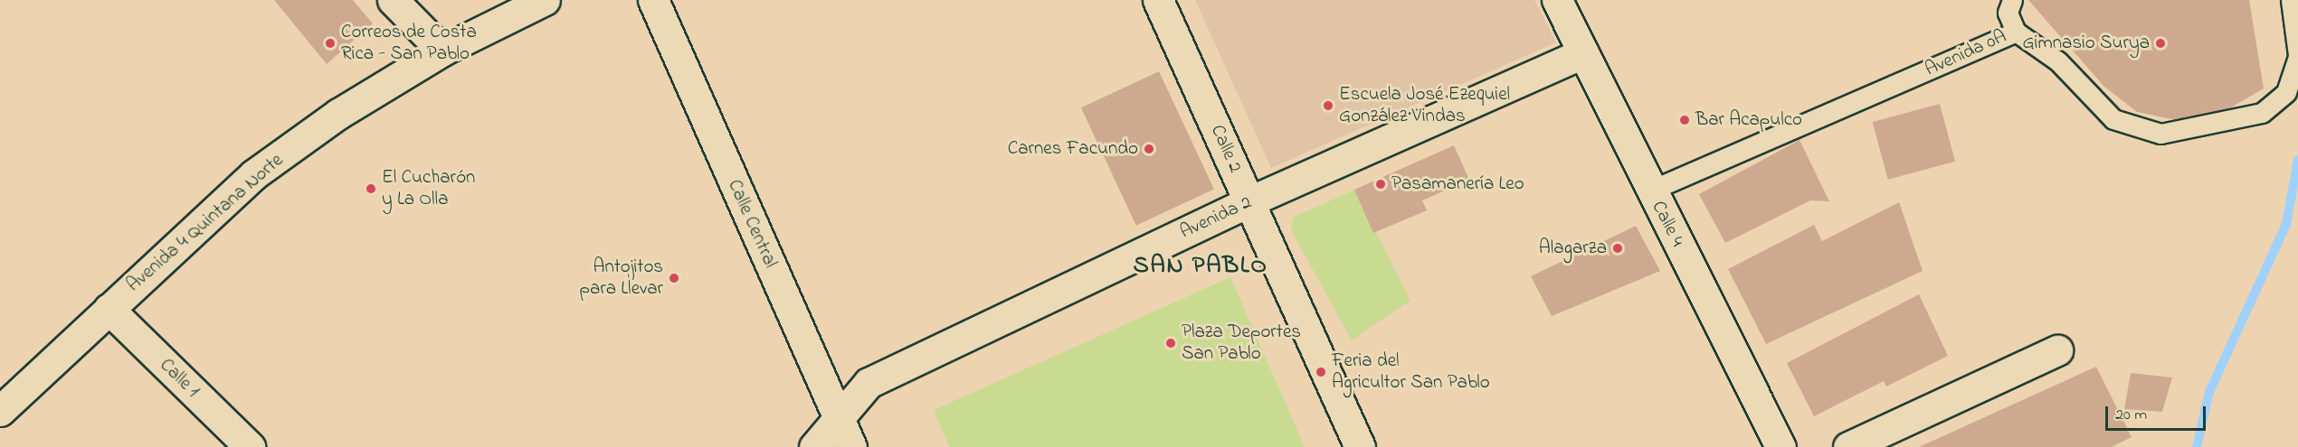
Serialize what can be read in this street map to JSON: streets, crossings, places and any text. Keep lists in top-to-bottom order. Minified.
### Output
{"streets":{"street":["Calle 2","Avenida 2","Avenida 4 Quintana Norte","Calle Central","Calle 4","Calle 1"],"lane":["Avenida 0A"]},"crossings":[["Avenida 0A","Calle 4"],["Calle 2","Avenida 2"],["Avenida 2","Calle Central"],["Avenida 2","Calle 4"],["Avenida 4 Quintana Norte","Calle 1"]],"districts":["SAN PABLO"],"places":["Correos de Costa Rica - San Pablo","Gimnasio Surya","Escuela José Ezequiel González Vindas","Bar Acapulco","Carnes Facundo","Pasamanería Leo","El Cucharón y La Olla","Alagarza","Antojitos para Llevar","Plaza Deportes San Pablo","Feria del Agricultor San Pablo"],"scale_bar":"20 m"}
